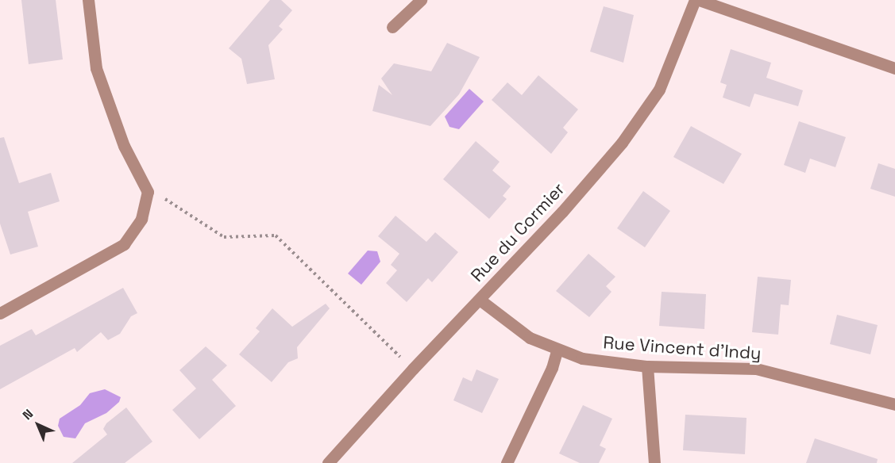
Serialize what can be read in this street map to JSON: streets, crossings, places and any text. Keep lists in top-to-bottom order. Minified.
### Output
{"streets":{"street":["Rue du Cormier","Rue Vincent d'Indy"]},"crossings":[["Rue du Cormier","Rue Vincent d'Indy"]],"north":"top left"}
